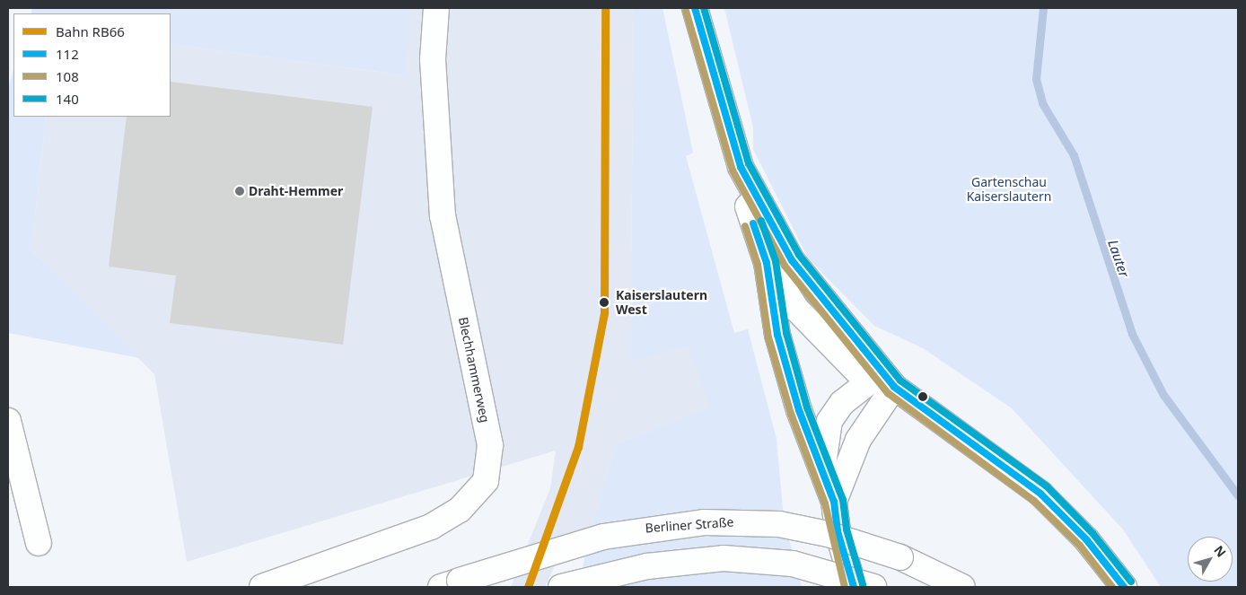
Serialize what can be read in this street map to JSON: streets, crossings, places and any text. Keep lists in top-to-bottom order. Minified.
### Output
{"streets":{"main road":["Blechhammerweg","Berliner Straße"]},"water":["Lauter"],"parks":["Gartenschau Kaiserslautern"],"places":["Draht-Hemmer","Kaiserslautern West"],"lines":["rail line RB66","transit line 112","transit line 140","transit line 108"],"legend":["Bahn RB66","112","108","140"],"north":"top right"}
